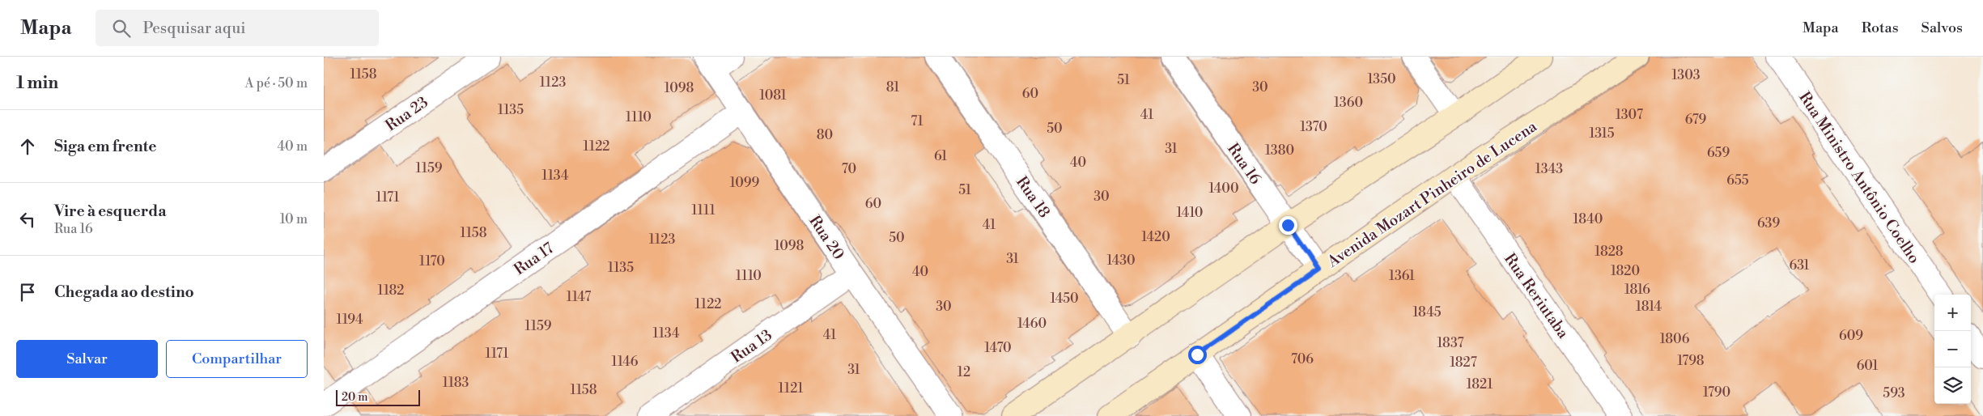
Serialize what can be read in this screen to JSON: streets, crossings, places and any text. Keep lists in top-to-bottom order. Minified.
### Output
{"streets":{"main road":["Avenida Mozart Pinheiro de Lucena"],"street":["Rua 23","Rua 16","Rua Ministro Antônio Coelho","Rua 18","Rua 20","Rua 17","Rua Reriutaba","Rua 13"]},"crossings":[["Rua 16","Avenida Mozart Pinheiro de Lucena"],["Avenida Mozart Pinheiro de Lucena","Rua Reriutaba"],["Rua 20","Rua 17"],["Rua 20","Rua 13"]],"house_numbers":["1158","1303","1350","51","1123","81","30","1098","60","1081","1360","1135","41","1307","1110","679","71","1370","50","1315","80","1122","31","1380","659","61","40","1159","70","1343","1134","655","1099","1400","51","30","1171","60","1111","1410","1840","639","41","1158","1420","50","1123","1098","1828","31","1430","1170","631","1135","1820","40","1110","1361","1816","1182","1147","1450","1122","30","1814","1845","1194","1460","1159","1134","41","609","1806","1837","1470","1171","706","1798","1146","1827","601","31","12","1183","1821","1121","1158","1790","593"],"scale_bar":"20 m","page":{"header":"Mapa","search":"Pesquisar aqui","nav":["Mapa","Rotas","Salvos"],"heading":["1 min","A pé · 50 m"],"list":[["Siga em frente","40 m"],["Vire à esquerda","Rua 16","10 m"],"Chegada ao destino"],"map_buttons":["+","−"],"buttons":["Salvar","Compartilhar"],"scale":"20 m"}}
